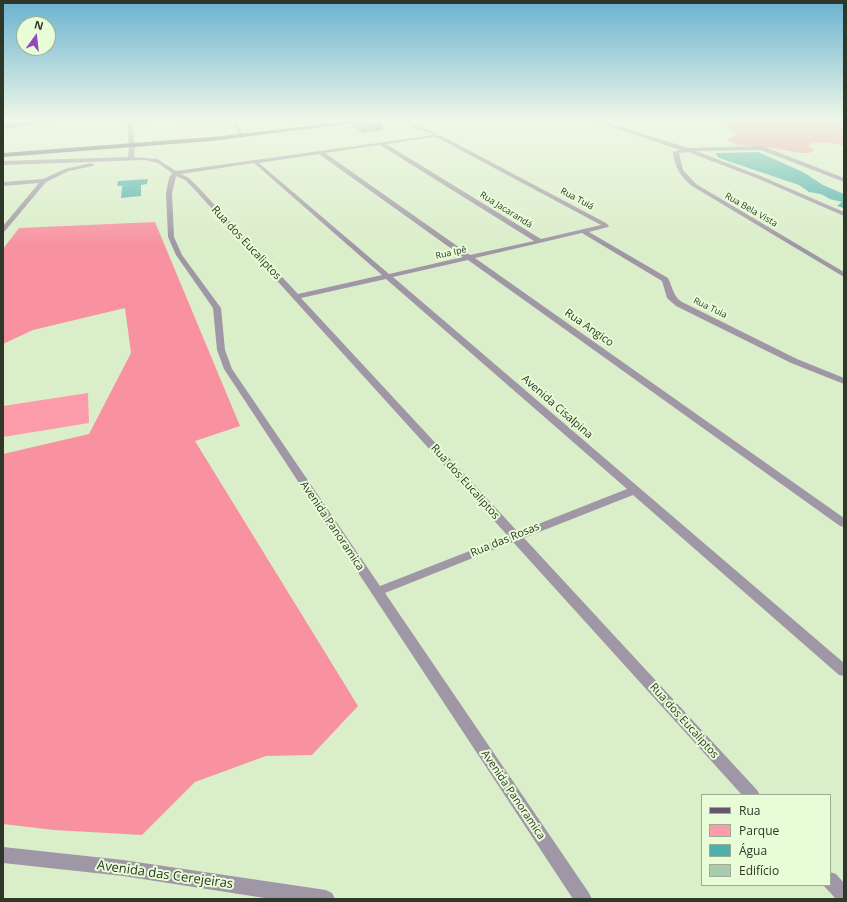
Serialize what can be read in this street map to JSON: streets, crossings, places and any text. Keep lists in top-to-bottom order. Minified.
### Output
{"streets":{"street":["Rua Tuiá","Rua Jacarandá","Rua Bela Vista","Rua dos Eucaliptos","Rua Ipê","Rua Tuia","Rua Angico","Avenida Cisalpina","Avenida Panoramica","Rua das Rosas","Avenida das Cerejeiras"]},"crossings":[["Rua Tuiá","Rua Ipê"],["Rua Jacarandá","Rua Ipê"],["Rua dos Eucaliptos","Rua Ipê"],["Rua dos Eucaliptos","Avenida Panoramica"],["Rua dos Eucaliptos","Rua das Rosas"],["Rua Ipê","Rua Tuia"],["Rua Ipê","Rua Angico"],["Rua Ipê","Avenida Cisalpina"],["Avenida Cisalpina","Rua das Rosas"],["Avenida Panoramica","Rua das Rosas"]],"legend":["Rua","Parque","Água","Edifício"],"north":"top"}
